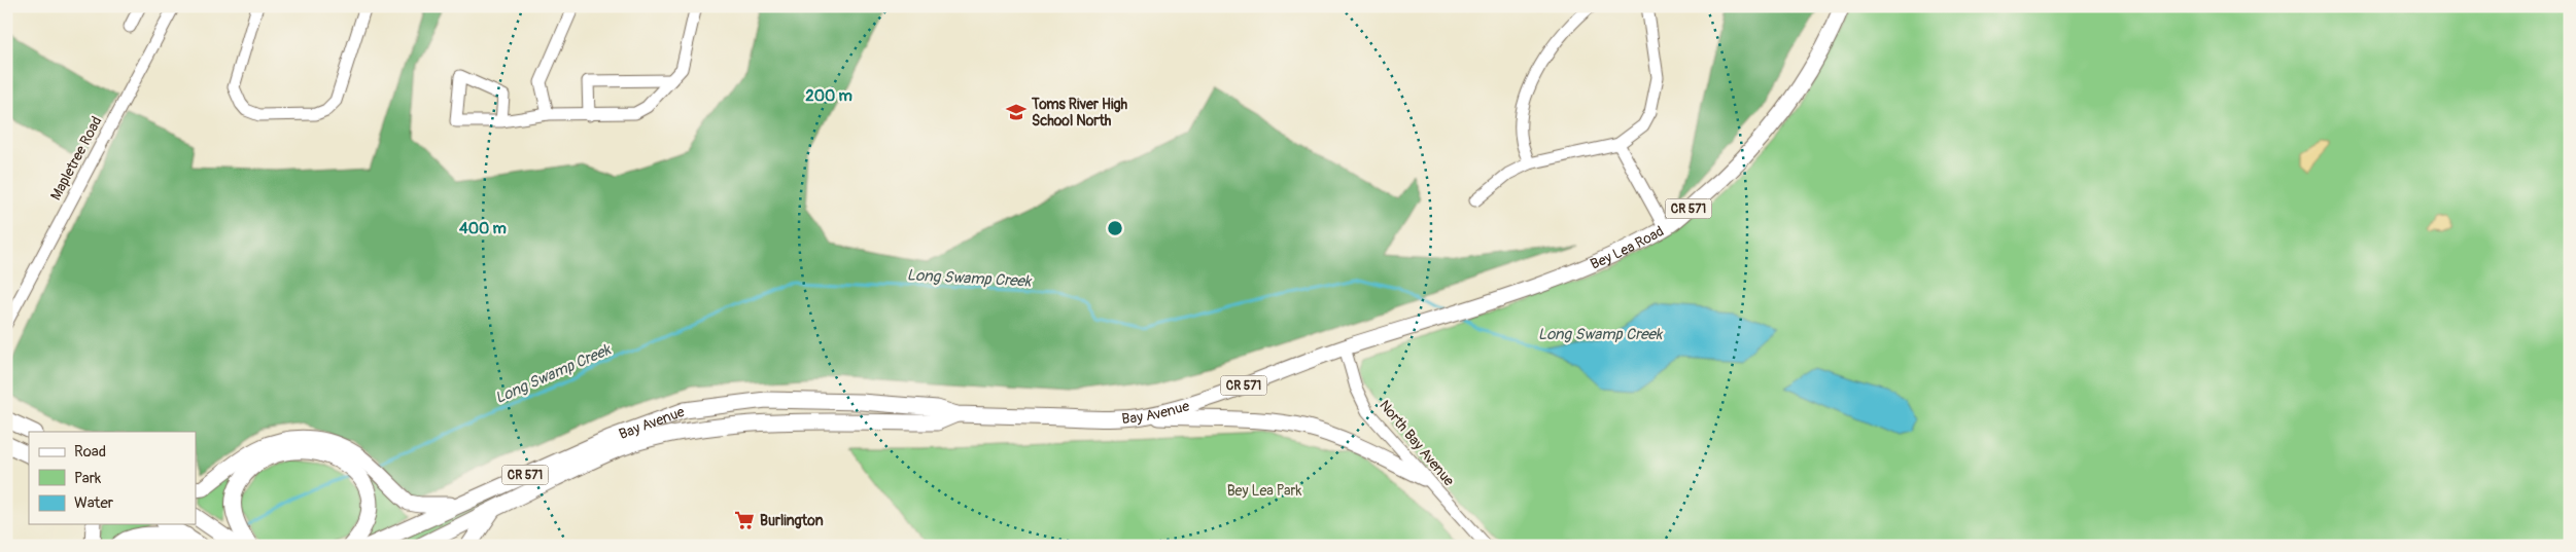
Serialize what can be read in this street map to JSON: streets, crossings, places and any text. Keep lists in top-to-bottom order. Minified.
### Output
{"streets":{"main road":["CR 571","Bey Lea Road","Bay Avenue"],"street":["Mapletree Road","North Bay Avenue"]},"crossings":[["Bey Lea Road","Bay Avenue"],["Bey Lea Road","North Bay Avenue"],["Bay Avenue","North Bay Avenue"]],"water":["Long Swamp Creek"],"parks":["Bey Lea Park"],"places":{"school or university":["Toms River High School North"],"supermarket":["Burlington"]},"legend":["Road","Park","Water"],"rings":["200 m","400 m"]}
